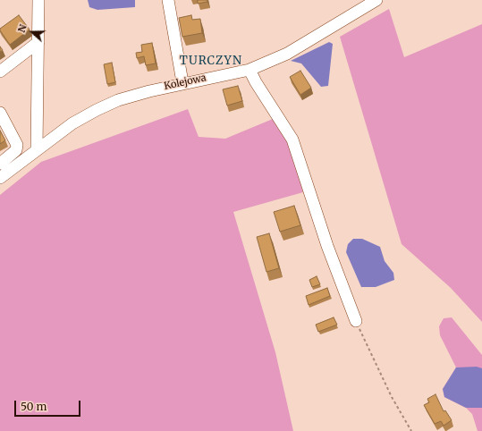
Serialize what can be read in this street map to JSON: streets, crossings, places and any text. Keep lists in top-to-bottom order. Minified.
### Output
{"streets":{"street":["Kolejowa"]},"districts":["TURCZYN"],"scale_bar":"50 m","north":"left"}
